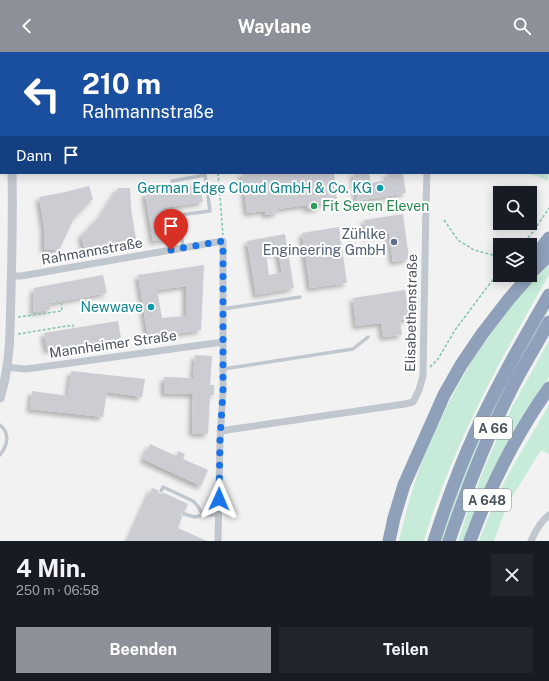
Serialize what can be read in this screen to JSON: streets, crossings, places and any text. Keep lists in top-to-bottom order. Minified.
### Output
{"streets":{"highway":["A 66","A 648"],"street":["Rahmannstraße","Elisabethenstraße","Mannheimer Straße"]},"places":["German Edge Cloud GmbH & Co. KG","Fit Seven Eleven","Zühlke Engineering GmbH","Newwave"],"page":{"header":"Waylane","turn":["210 m","Rahmannstraße"],"then":"Dann","heading":["4 Min.","250 m · 06:58"],"buttons":["Beenden","Teilen"]}}
